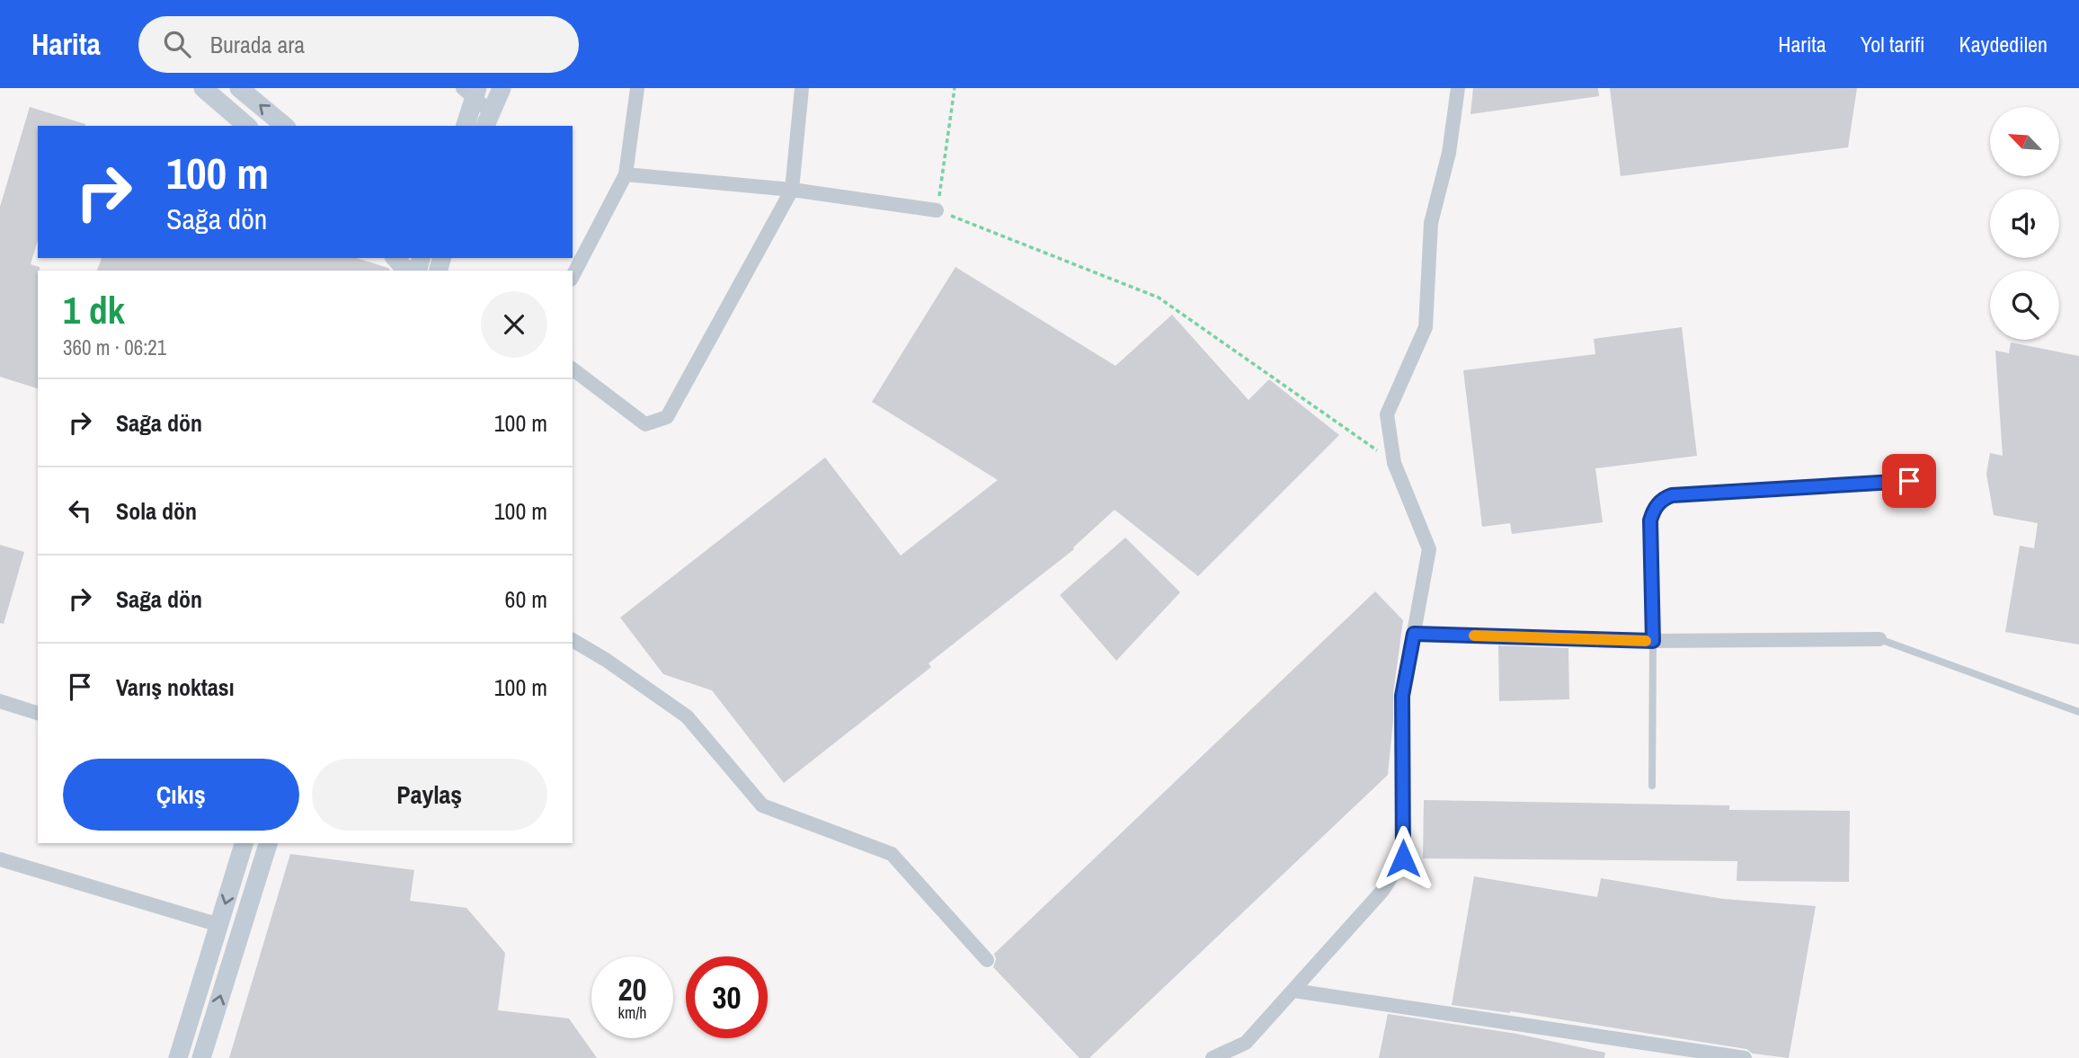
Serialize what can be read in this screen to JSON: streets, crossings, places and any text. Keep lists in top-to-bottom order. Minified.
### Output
{"north":"top left","page":{"header":"Harita","search":"Burada ara","nav":["Harita","Yol tarifi","Kaydedilen"],"turn":["100 m","Sağa dön"],"heading":["1 dk","360 m · 06:21"],"list":[{"name":"Sağa dön","value":"100 m"},{"name":"Sola dön","value":"100 m"},{"name":"Sağa dön","value":"60 m"},{"name":"Varış noktası","value":"100 m"}],"buttons":["Çıkış","Paylaş"],"speed":"20 km/h","limit":"30"}}
